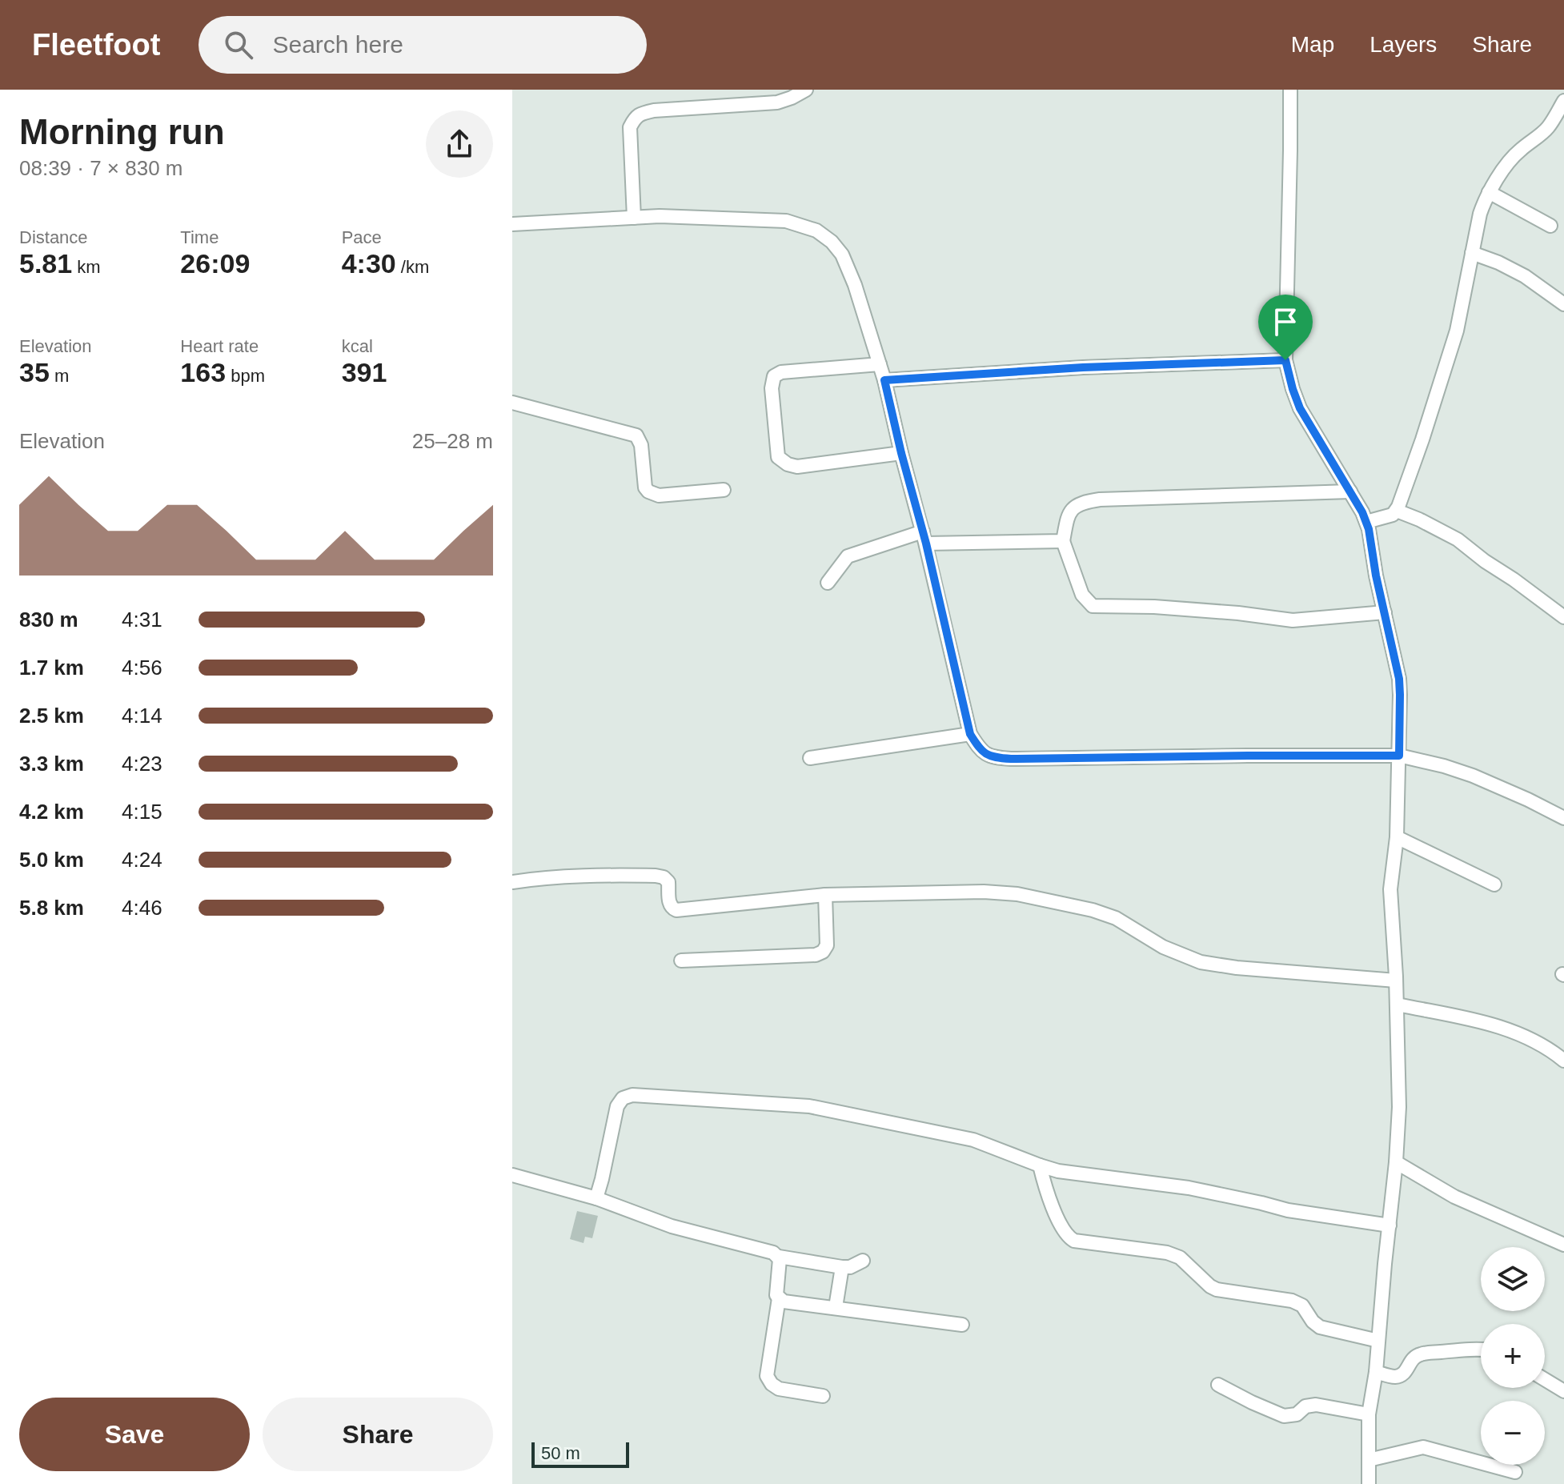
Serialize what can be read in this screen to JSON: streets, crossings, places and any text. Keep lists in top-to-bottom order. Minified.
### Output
{"scale_bar":"50 m","page":{"header":"Fleetfoot","search":"Search here","nav":["Map","Layers","Share"],"heading":["Morning run","08:39 · 7 × 830 m"],"stats":[["Distance","5.81 km"],["Time","26:09"],["Pace","4:30 /km"],["Elevation","35 m"],["Heart rate","163 bpm"],["kcal","391"]],"chart":["Elevation","25–28 m"],"list":[{"name":"830 m","note":"4:31"},{"name":"1.7 km","note":"4:56"},{"name":"2.5 km","note":"4:14"},{"name":"3.3 km","note":"4:23"},{"name":"4.2 km","note":"4:15"},{"name":"5.0 km","note":"4:24"},{"name":"5.8 km","note":"4:46"}],"map_buttons":["+","−"],"buttons":["Save","Share"],"scale":"50 m"}}
